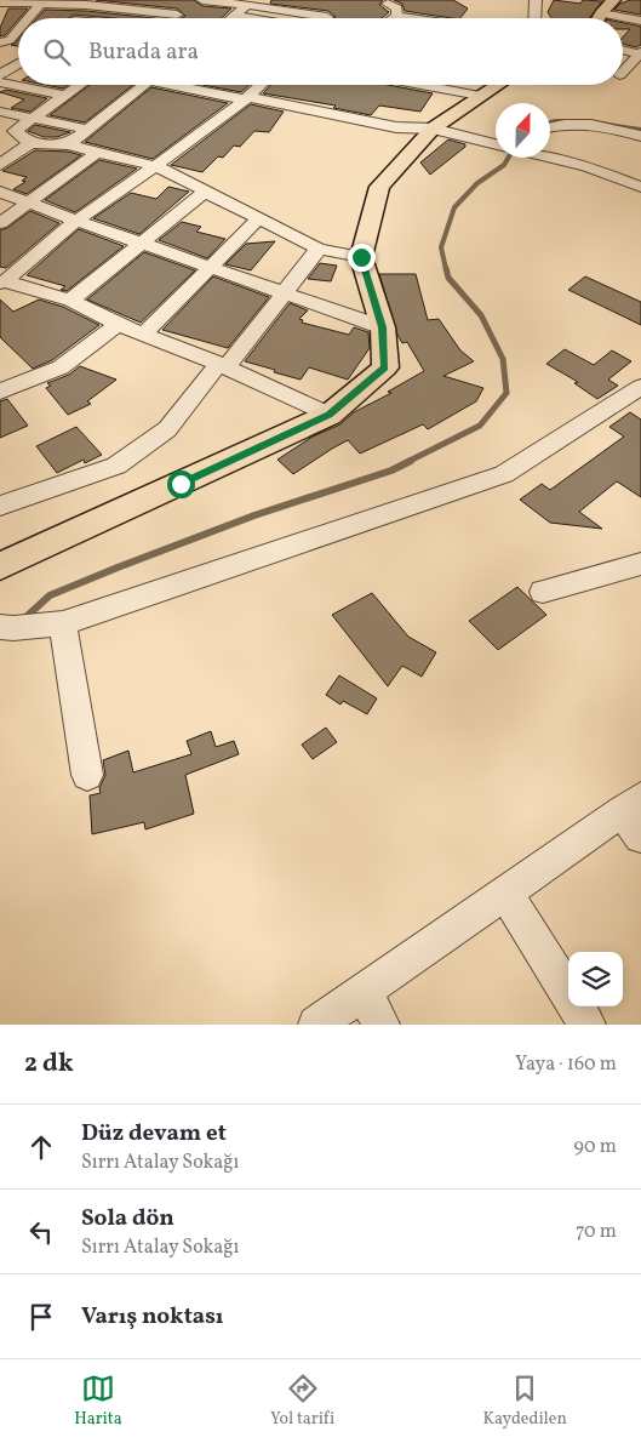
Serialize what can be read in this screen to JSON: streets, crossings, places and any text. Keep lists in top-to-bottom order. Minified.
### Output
{"north":"top","page":{"search":"Burada ara","heading":["2 dk","Yaya · 160 m"],"list":[["Düz devam et","Sırrı Atalay Sokağı","90 m"],["Sola dön","Sırrı Atalay Sokağı","70 m"],"Varış noktası"],"nav":["Harita","Yol tarifi","Kaydedilen"]}}
